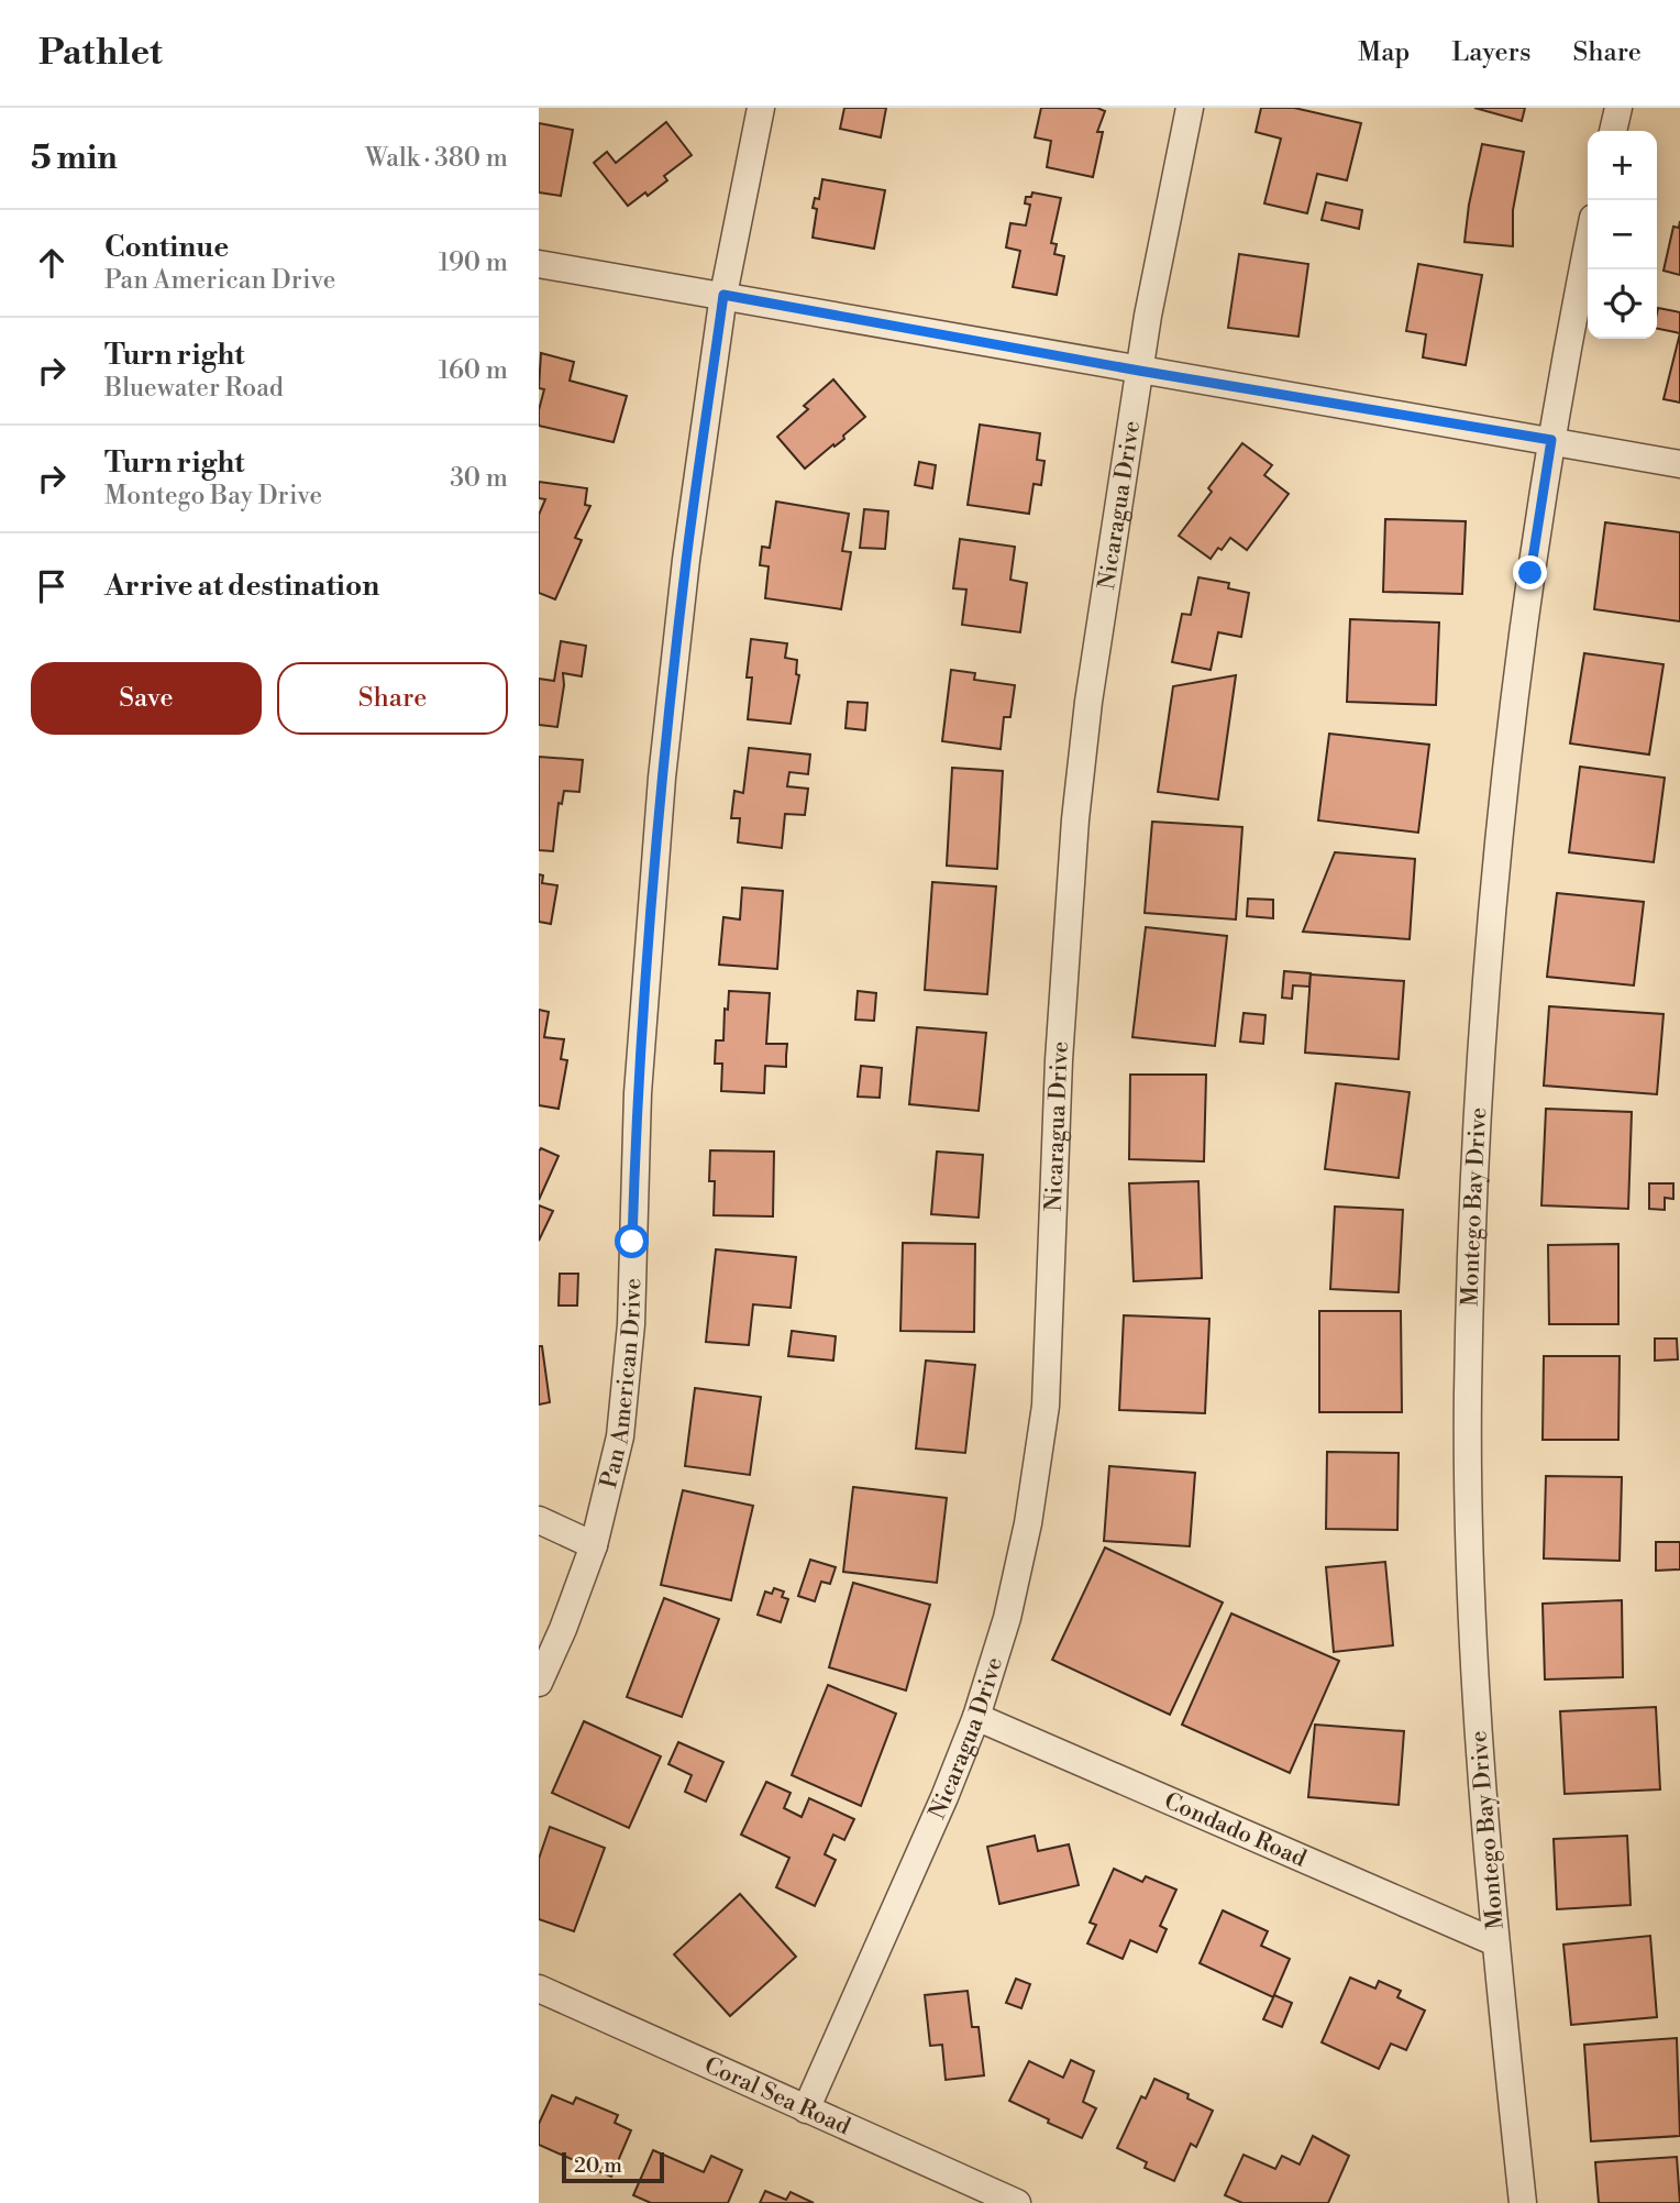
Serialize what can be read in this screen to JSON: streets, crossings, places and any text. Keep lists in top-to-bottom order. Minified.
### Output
{"streets":{"street":["Nicaragua Drive","Montego Bay Drive","Pan American Drive","Condado Road","Coral Sea Road"]},"crossings":[["Nicaragua Drive","Condado Road"],["Nicaragua Drive","Coral Sea Road"],["Montego Bay Drive","Condado Road"]],"scale_bar":"20 m","page":{"header":"Pathlet","nav":["Map","Layers","Share"],"heading":["5 min","Walk · 380 m"],"map_buttons":["+","−"],"list":[["Continue","Pan American Drive","190 m"],["Turn right","Bluewater Road","160 m"],["Turn right","Montego Bay Drive","30 m"],"Arrive at destination"],"buttons":["Save","Share"],"scale":"20 m"}}
